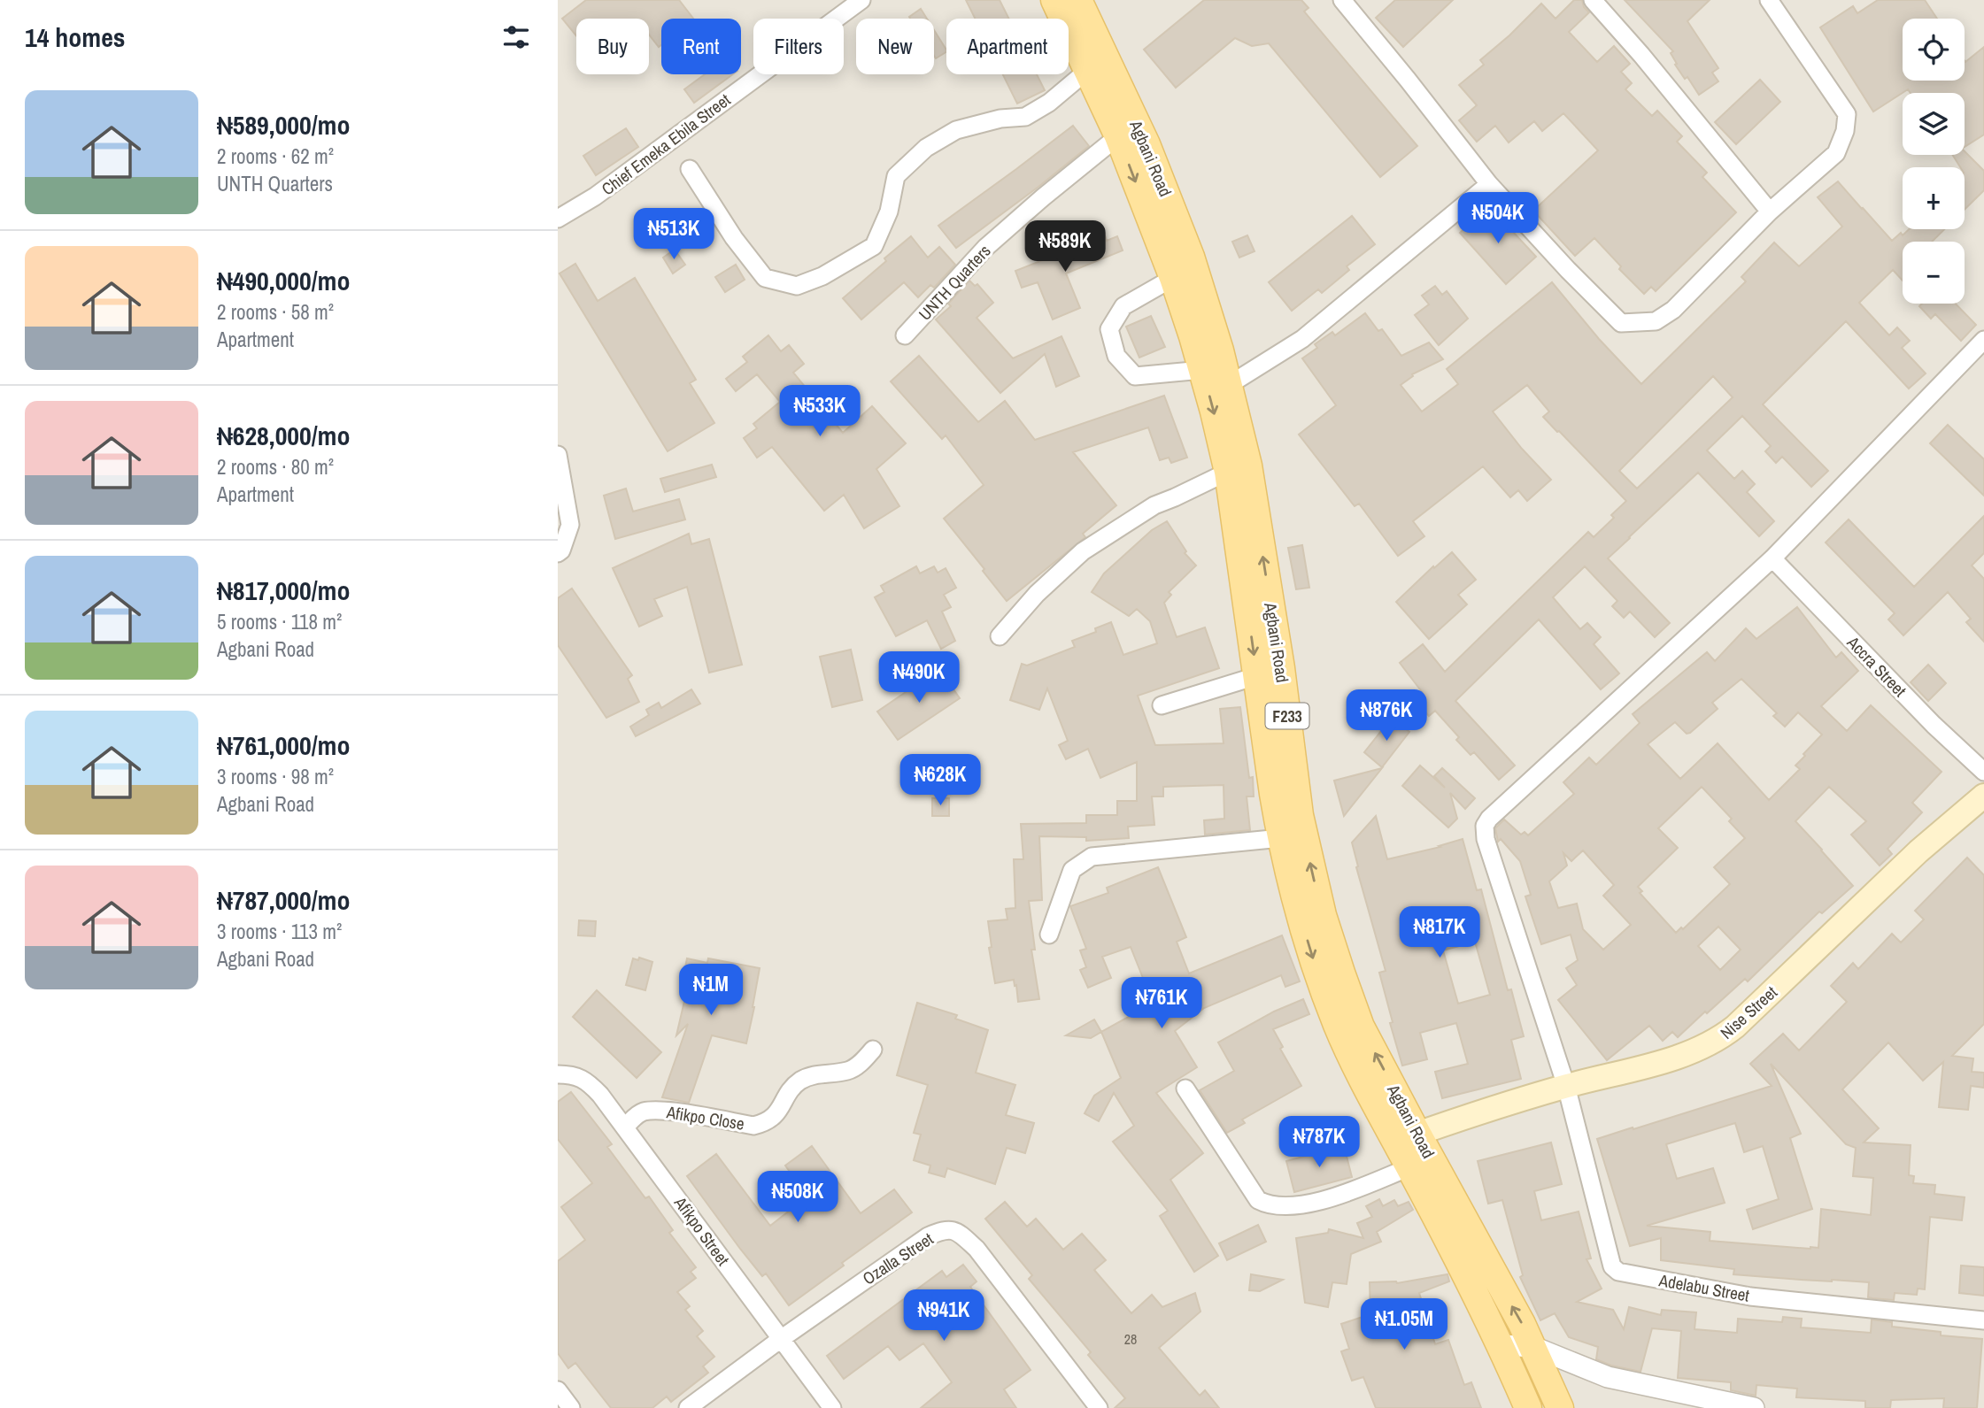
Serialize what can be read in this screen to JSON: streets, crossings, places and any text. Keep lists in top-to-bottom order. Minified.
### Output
{"streets":{"main road":["Agbani Road","F233","Nise Street"],"street":["Chief Emeka Ebila Street","UNTH Quarters","Accra Street","Afikpo Close","Afikpo Street","Ozalla Street","Adelabu Street"]},"crossings":[["Agbani Road","UNTH Quarters"],["Agbani Road","Nise Street"],["Nise Street","Adelabu Street"],["Afikpo Close","Afikpo Street"],["Afikpo Street","Ozalla Street"]],"house_numbers":["28"],"page":{"heading":"14 homes","map_buttons":["+","−"],"chip":["Buy","Rent","Filters","New","Apartment"],"list":[{"name":"₦589,000/mo","note":"2 rooms · 62 m² · UNTH Quarters"},{"name":"₦490,000/mo","note":"2 rooms · 58 m² · Apartment"},{"name":"₦628,000/mo","note":"2 rooms · 80 m² · Apartment"},{"name":"₦817,000/mo","note":"5 rooms · 118 m² · Agbani Road"},{"name":"₦761,000/mo","note":"3 rooms · 98 m² · Agbani Road"},{"name":"₦787,000/mo","note":"3 rooms · 113 m² · Agbani Road"}],"price":["₦504K","₦513K","₦589K","₦533K","₦490K","₦876K","₦628K","₦817K","₦1M","₦761K","₦787K","₦508K","₦941K","₦1.05M"]}}
